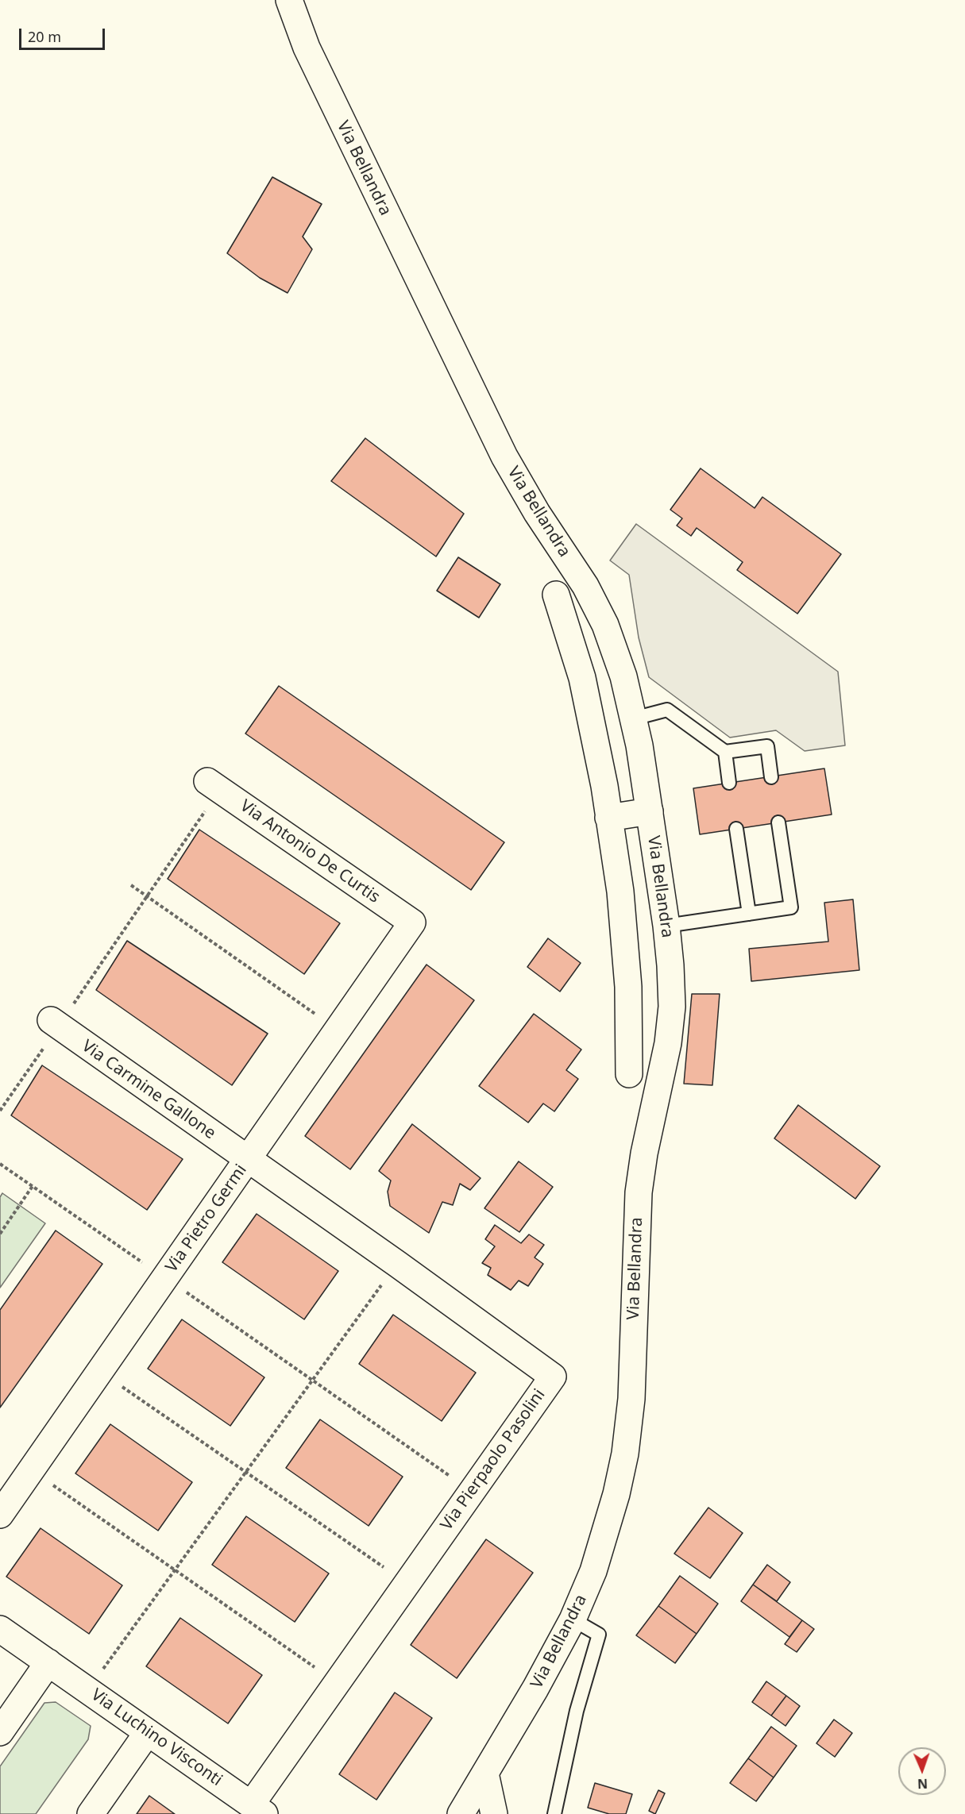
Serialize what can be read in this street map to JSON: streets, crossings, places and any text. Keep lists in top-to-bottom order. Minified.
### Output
{"streets":{"street":["Via Bellandra","Via Antonio De Curtis","Via Carmine Gallone","Via Pietro Germi","Via Pierpaolo Pasolini","Via Luchino Visconti"]},"crossings":[["Via Antonio De Curtis","Via Pietro Germi"],["Via Carmine Gallone","Via Pietro Germi"],["Via Carmine Gallone","Via Pierpaolo Pasolini"],["Via Pietro Germi","Via Pierpaolo Pasolini"],["Via Pierpaolo Pasolini","Via Luchino Visconti"]],"scale_bar":"20 m","north":"bottom"}
